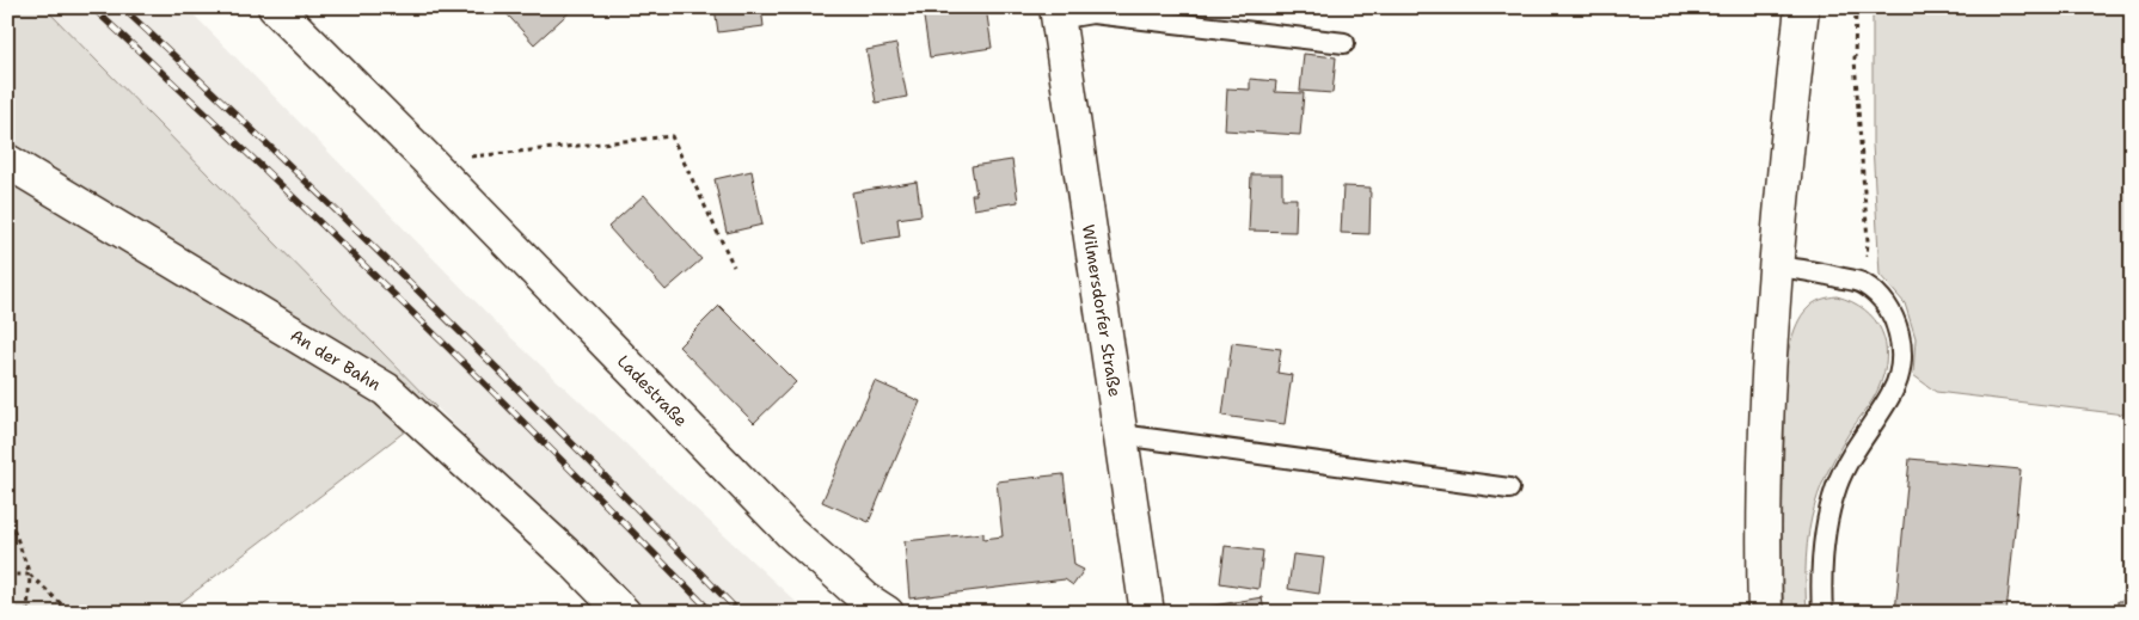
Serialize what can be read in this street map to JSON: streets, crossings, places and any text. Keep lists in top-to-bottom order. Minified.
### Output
{"streets":{"street":["Wilmersdorfer Straße","An der Bahn","Ladestraße"]}}
